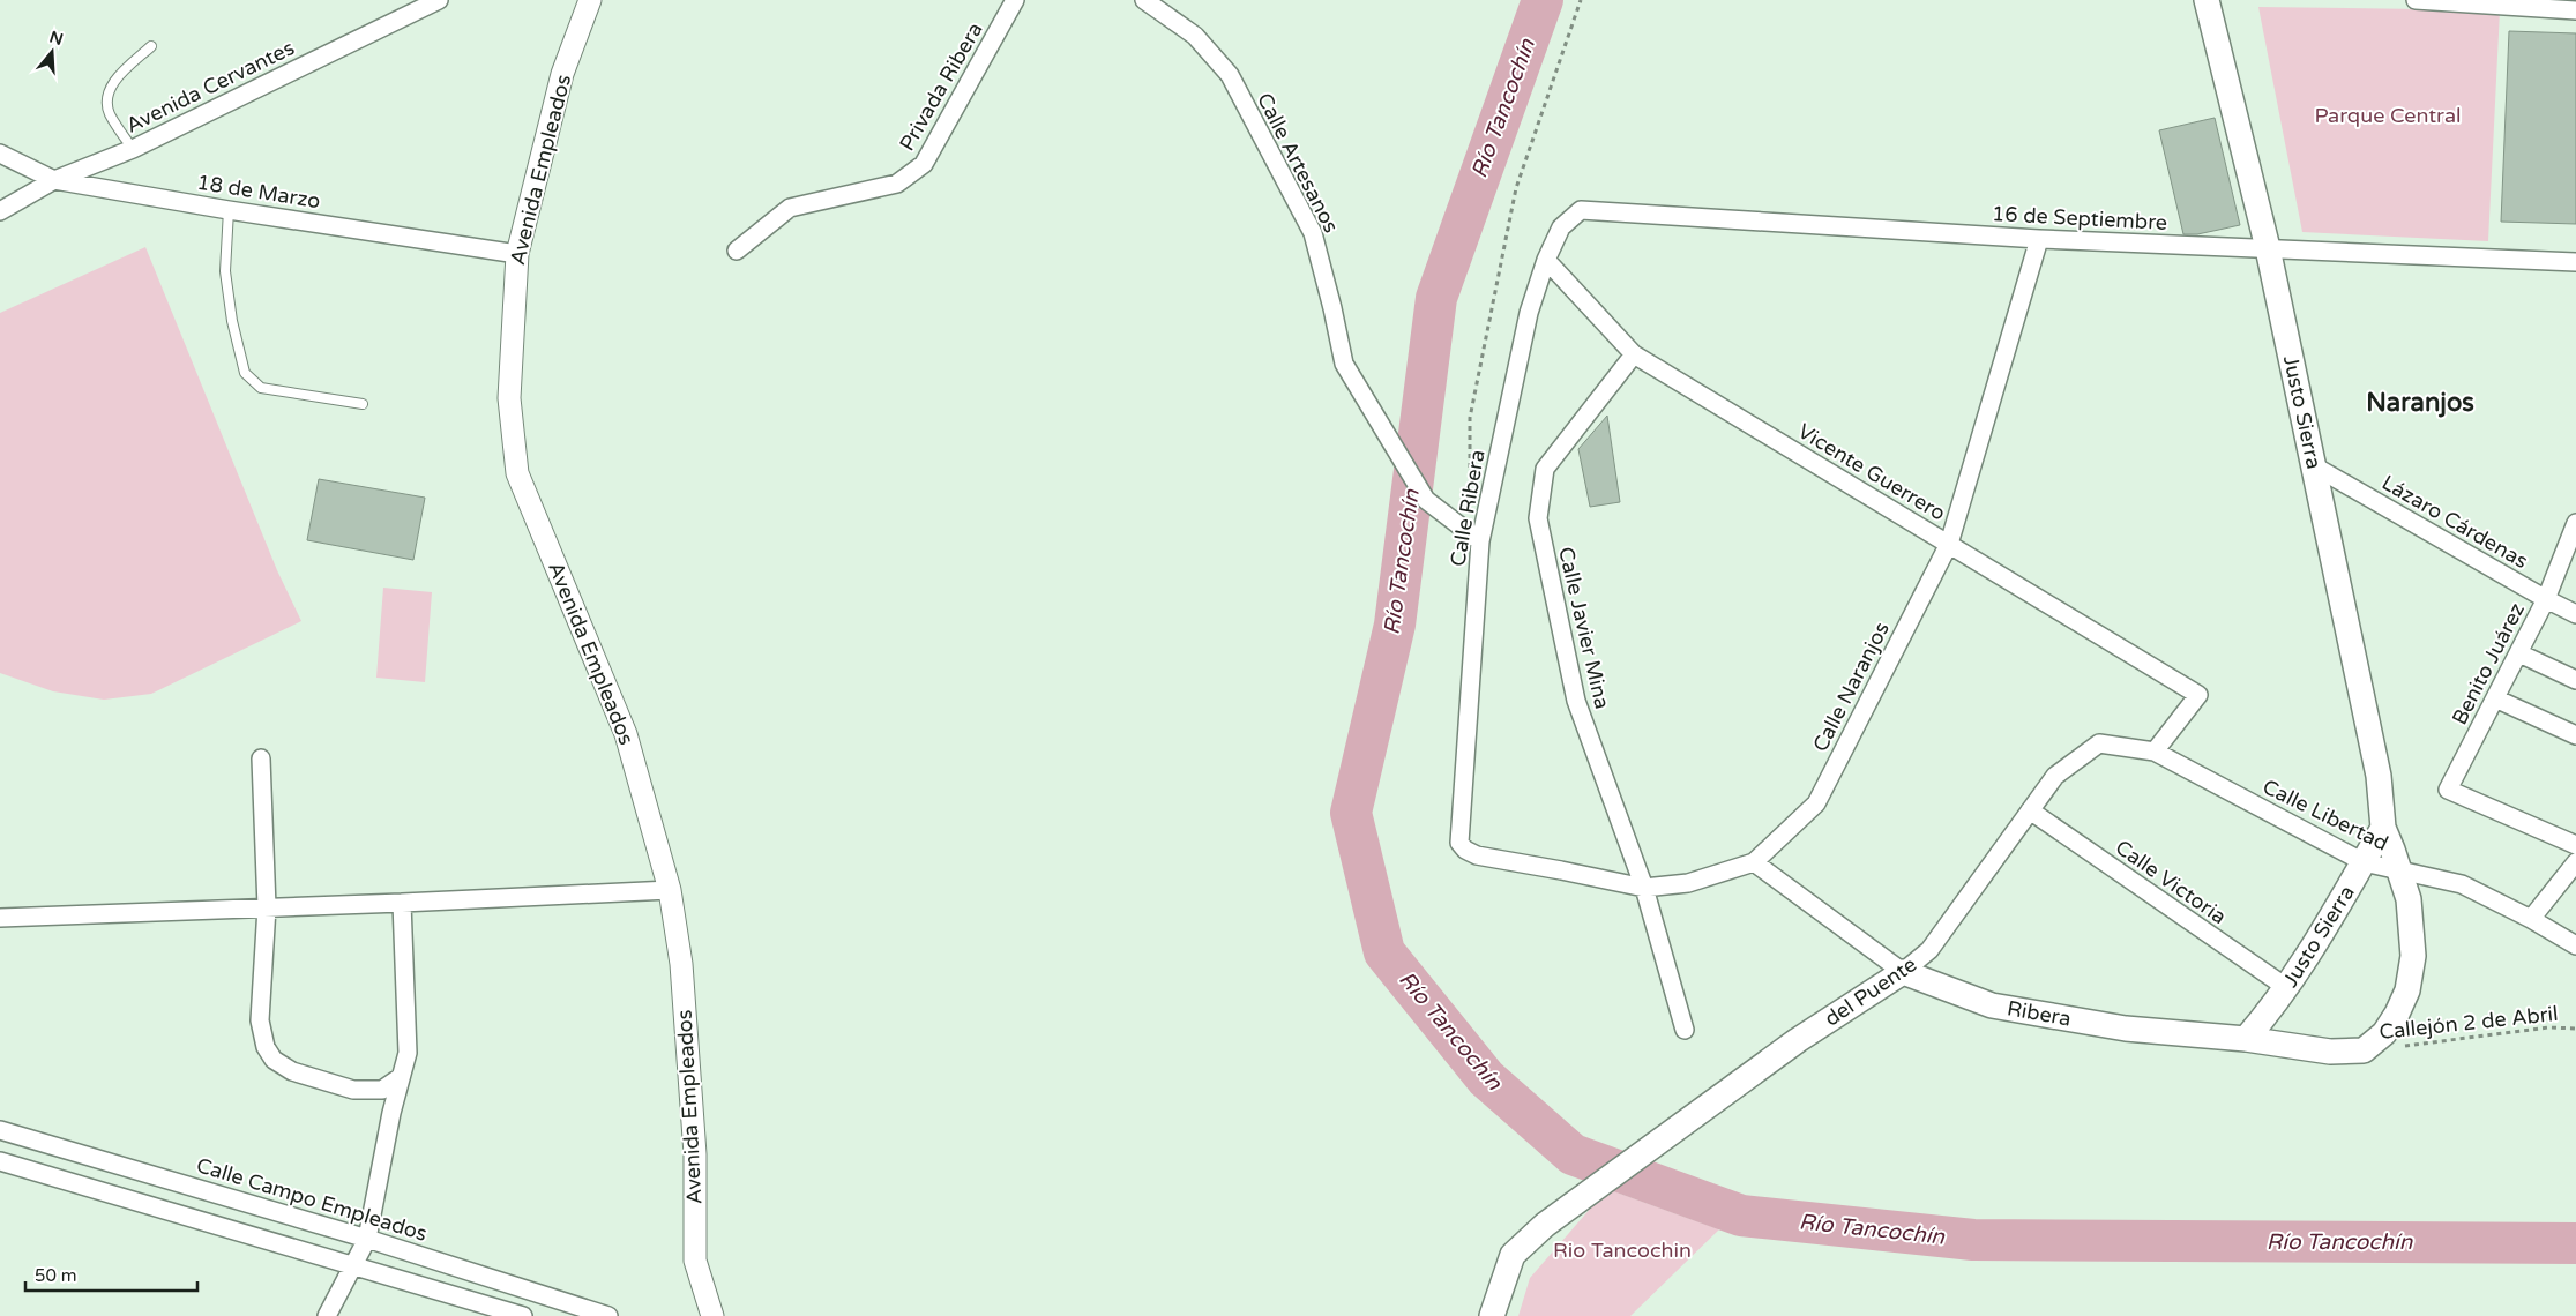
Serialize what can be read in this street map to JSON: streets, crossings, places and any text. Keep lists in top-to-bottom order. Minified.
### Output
{"streets":{"main road":["Justo Sierra","del Puente","Ribera"],"street":["Avenida Cervantes","Privada Ribera","Calle Artesanos","Avenida Empleados","18 de Marzo","16 de Septiembre","Vicente Guerrero","Calle Ribera","Lázaro Cárdenas","Calle Javier Mina","Benito Juárez","Calle Naranjos","Calle Libertad","Calle Victoria","Calle Campo Empleados"],"path":["Callejón 2 de Abril"]},"crossings":[["Avenida Cervantes","18 de Marzo"],["Calle Artesanos","Calle Ribera"],["Avenida Empleados","18 de Marzo"],["16 de Septiembre","Justo Sierra"],["16 de Septiembre","Calle Ribera"],["16 de Septiembre","Calle Naranjos"],["Justo Sierra","Lázaro Cárdenas"],["Justo Sierra","Calle Libertad"],["Justo Sierra","Calle Victoria"],["Justo Sierra","Ribera"],["Justo Sierra","Callejón 2 de Abril"],["Vicente Guerrero","Calle Ribera"],["Vicente Guerrero","Calle Javier Mina"],["Vicente Guerrero","Calle Naranjos"],["Vicente Guerrero","Calle Libertad"],["Vicente Guerrero","del Puente"],["Calle Ribera","Calle Naranjos"],["Lázaro Cárdenas","Benito Juárez"],["Calle Javier Mina","Calle Naranjos"],["Calle Naranjos","Ribera"],["Calle Libertad","del Puente"],["Calle Victoria","del Puente"],["del Puente","Ribera"],["Ribera","Callejón 2 de Abril"]],"districts":["Naranjos"],"water":["Río Tancochín"],"parks":["Parque Central","Rio Tancochin"],"scale_bar":"50 m","north":"top"}
